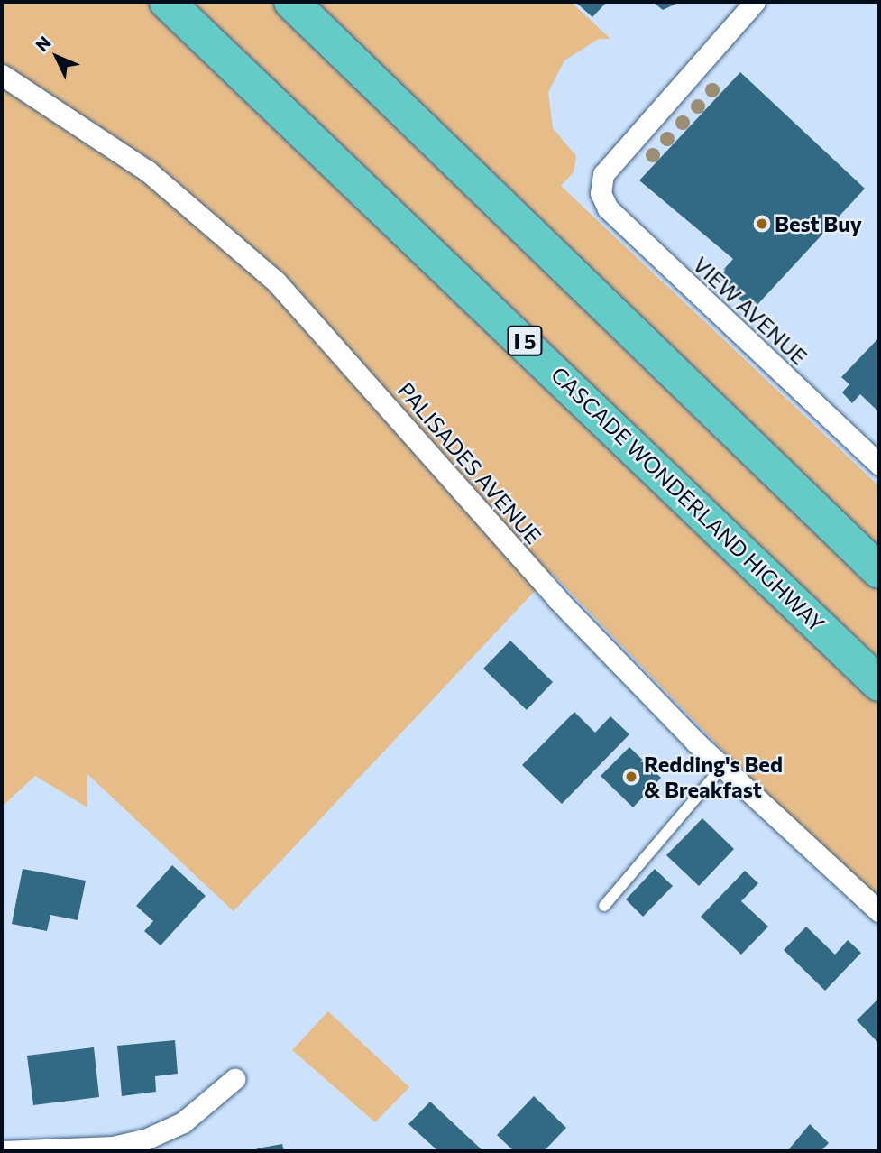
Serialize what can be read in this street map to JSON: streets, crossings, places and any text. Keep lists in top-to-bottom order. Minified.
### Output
{"streets":{"highway":["I 5","CASCADE WONDERLAND HIGHWAY"],"street":["VIEW AVENUE","PALISADES AVENUE"]},"places":["Best Buy","Redding's Bed & Breakfast"],"north":"top left"}
